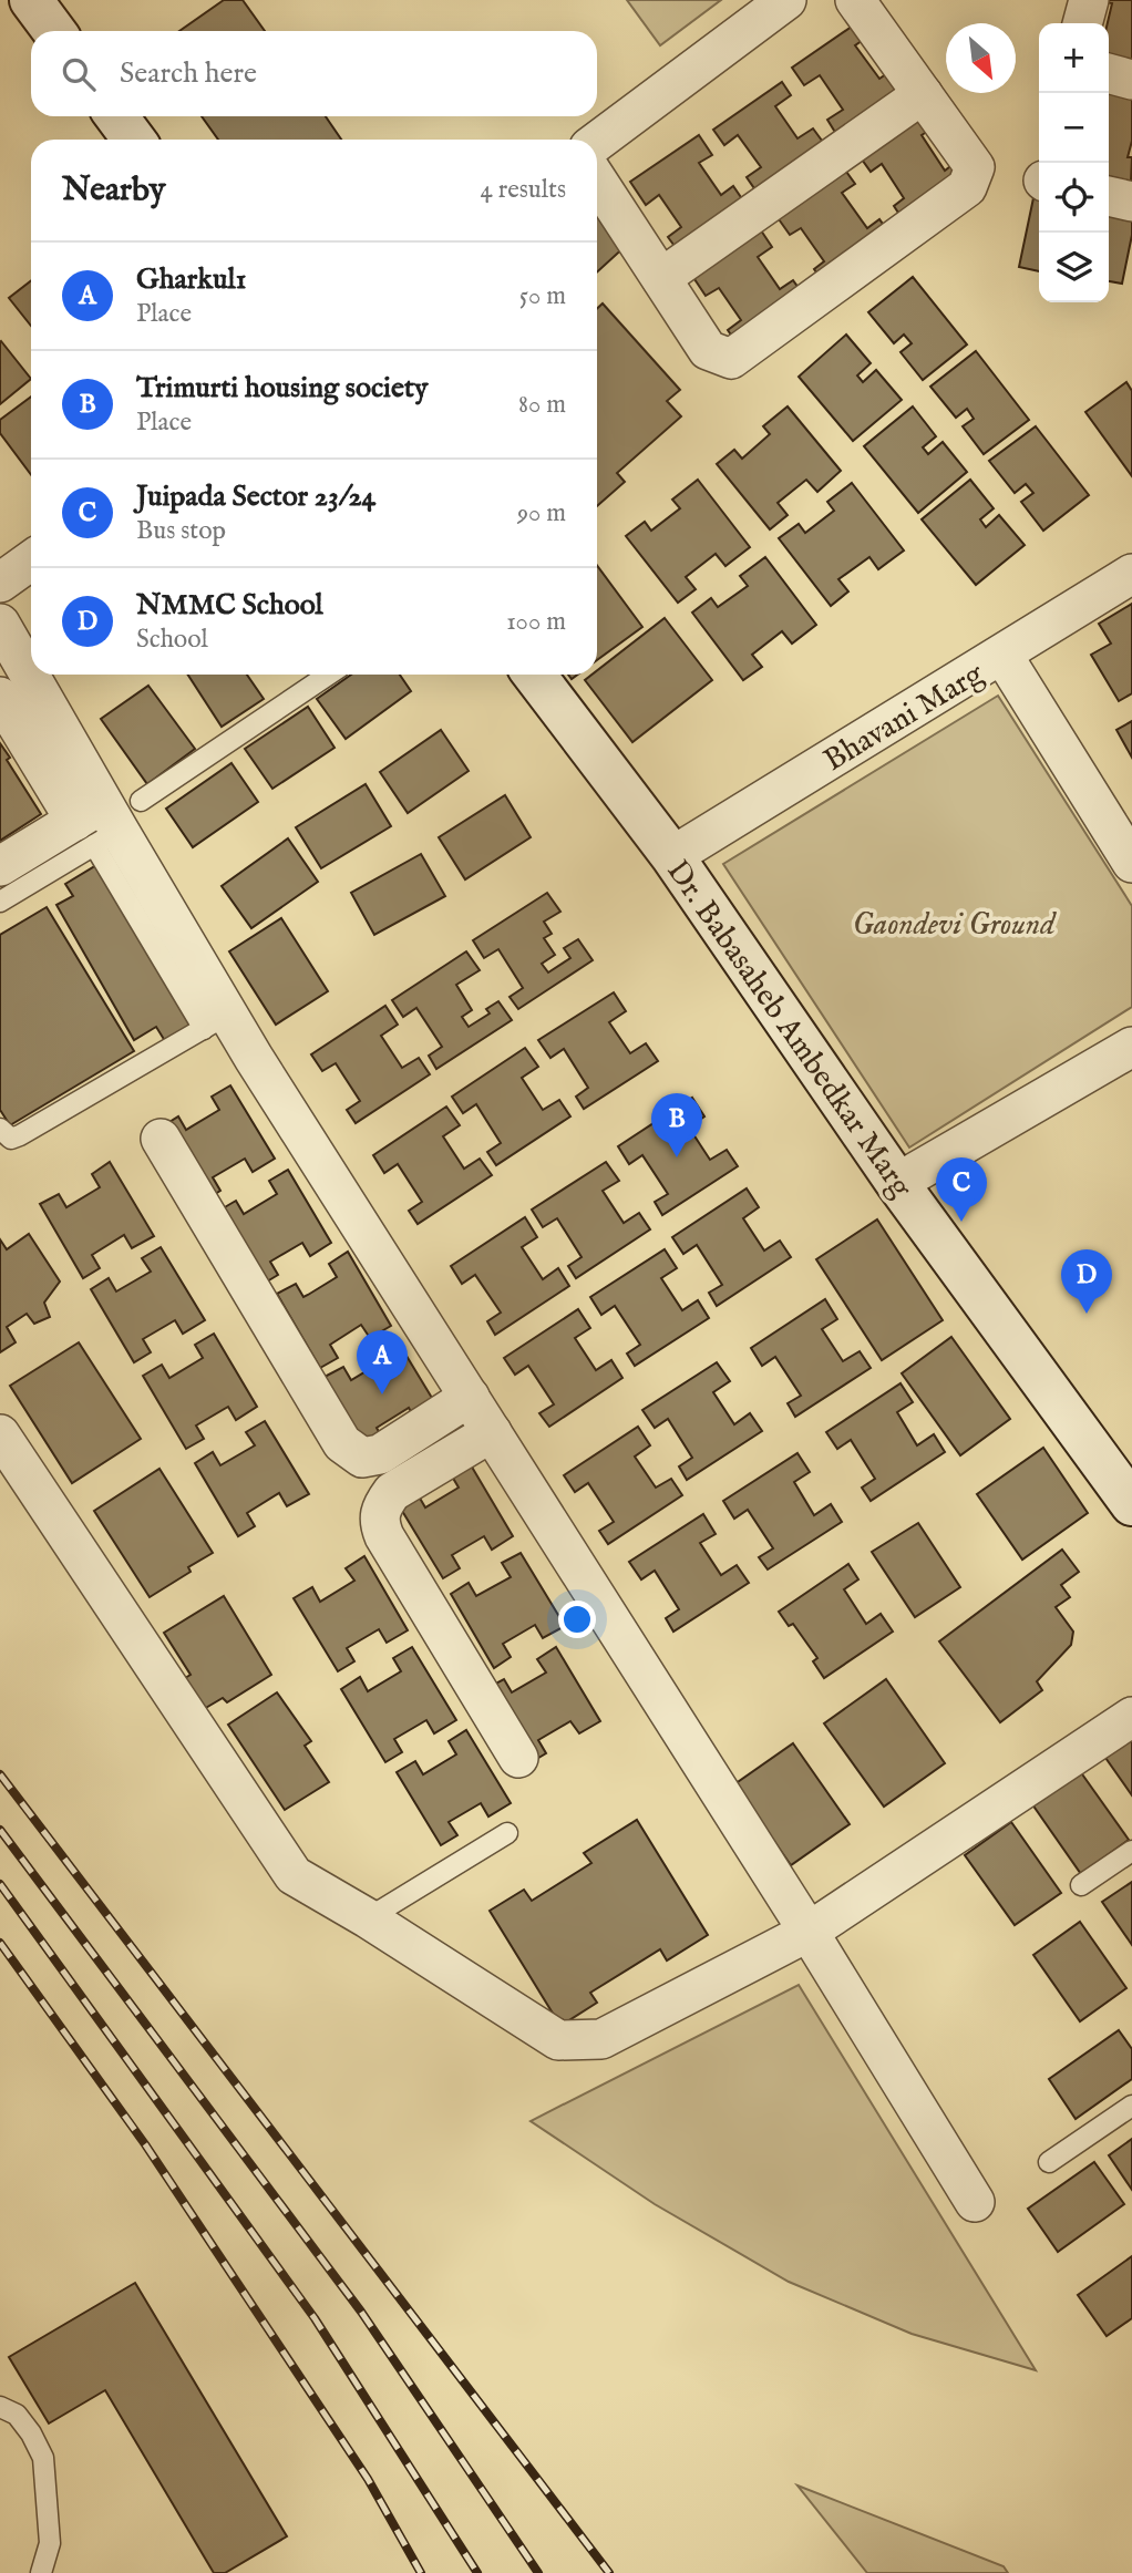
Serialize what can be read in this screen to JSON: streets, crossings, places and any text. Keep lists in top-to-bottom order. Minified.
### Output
{"streets":{"main road":["Dr. Babasaheb Ambedkar Marg"],"street":["Bhavani Marg"]},"crossings":[["Bhavani Marg","Dr. Babasaheb Ambedkar Marg"]],"parks":["Gaondevi Ground"],"north":"bottom right","page":{"map_buttons":["+","−"],"search":"Search here","heading":["Nearby","4 results"],"list":[{"mark":"A","name":"Gharkul1","note":"Place","value":"50 m"},{"mark":"B","name":"Trimurti housing society","note":"Place","value":"80 m"},{"mark":"C","name":"Juipada Sector 23/24","note":"Bus stop","value":"90 m"},{"mark":"D","name":"NMMC School","note":"School","value":"100 m"}],"pins":["B","C","D","A"]}}
